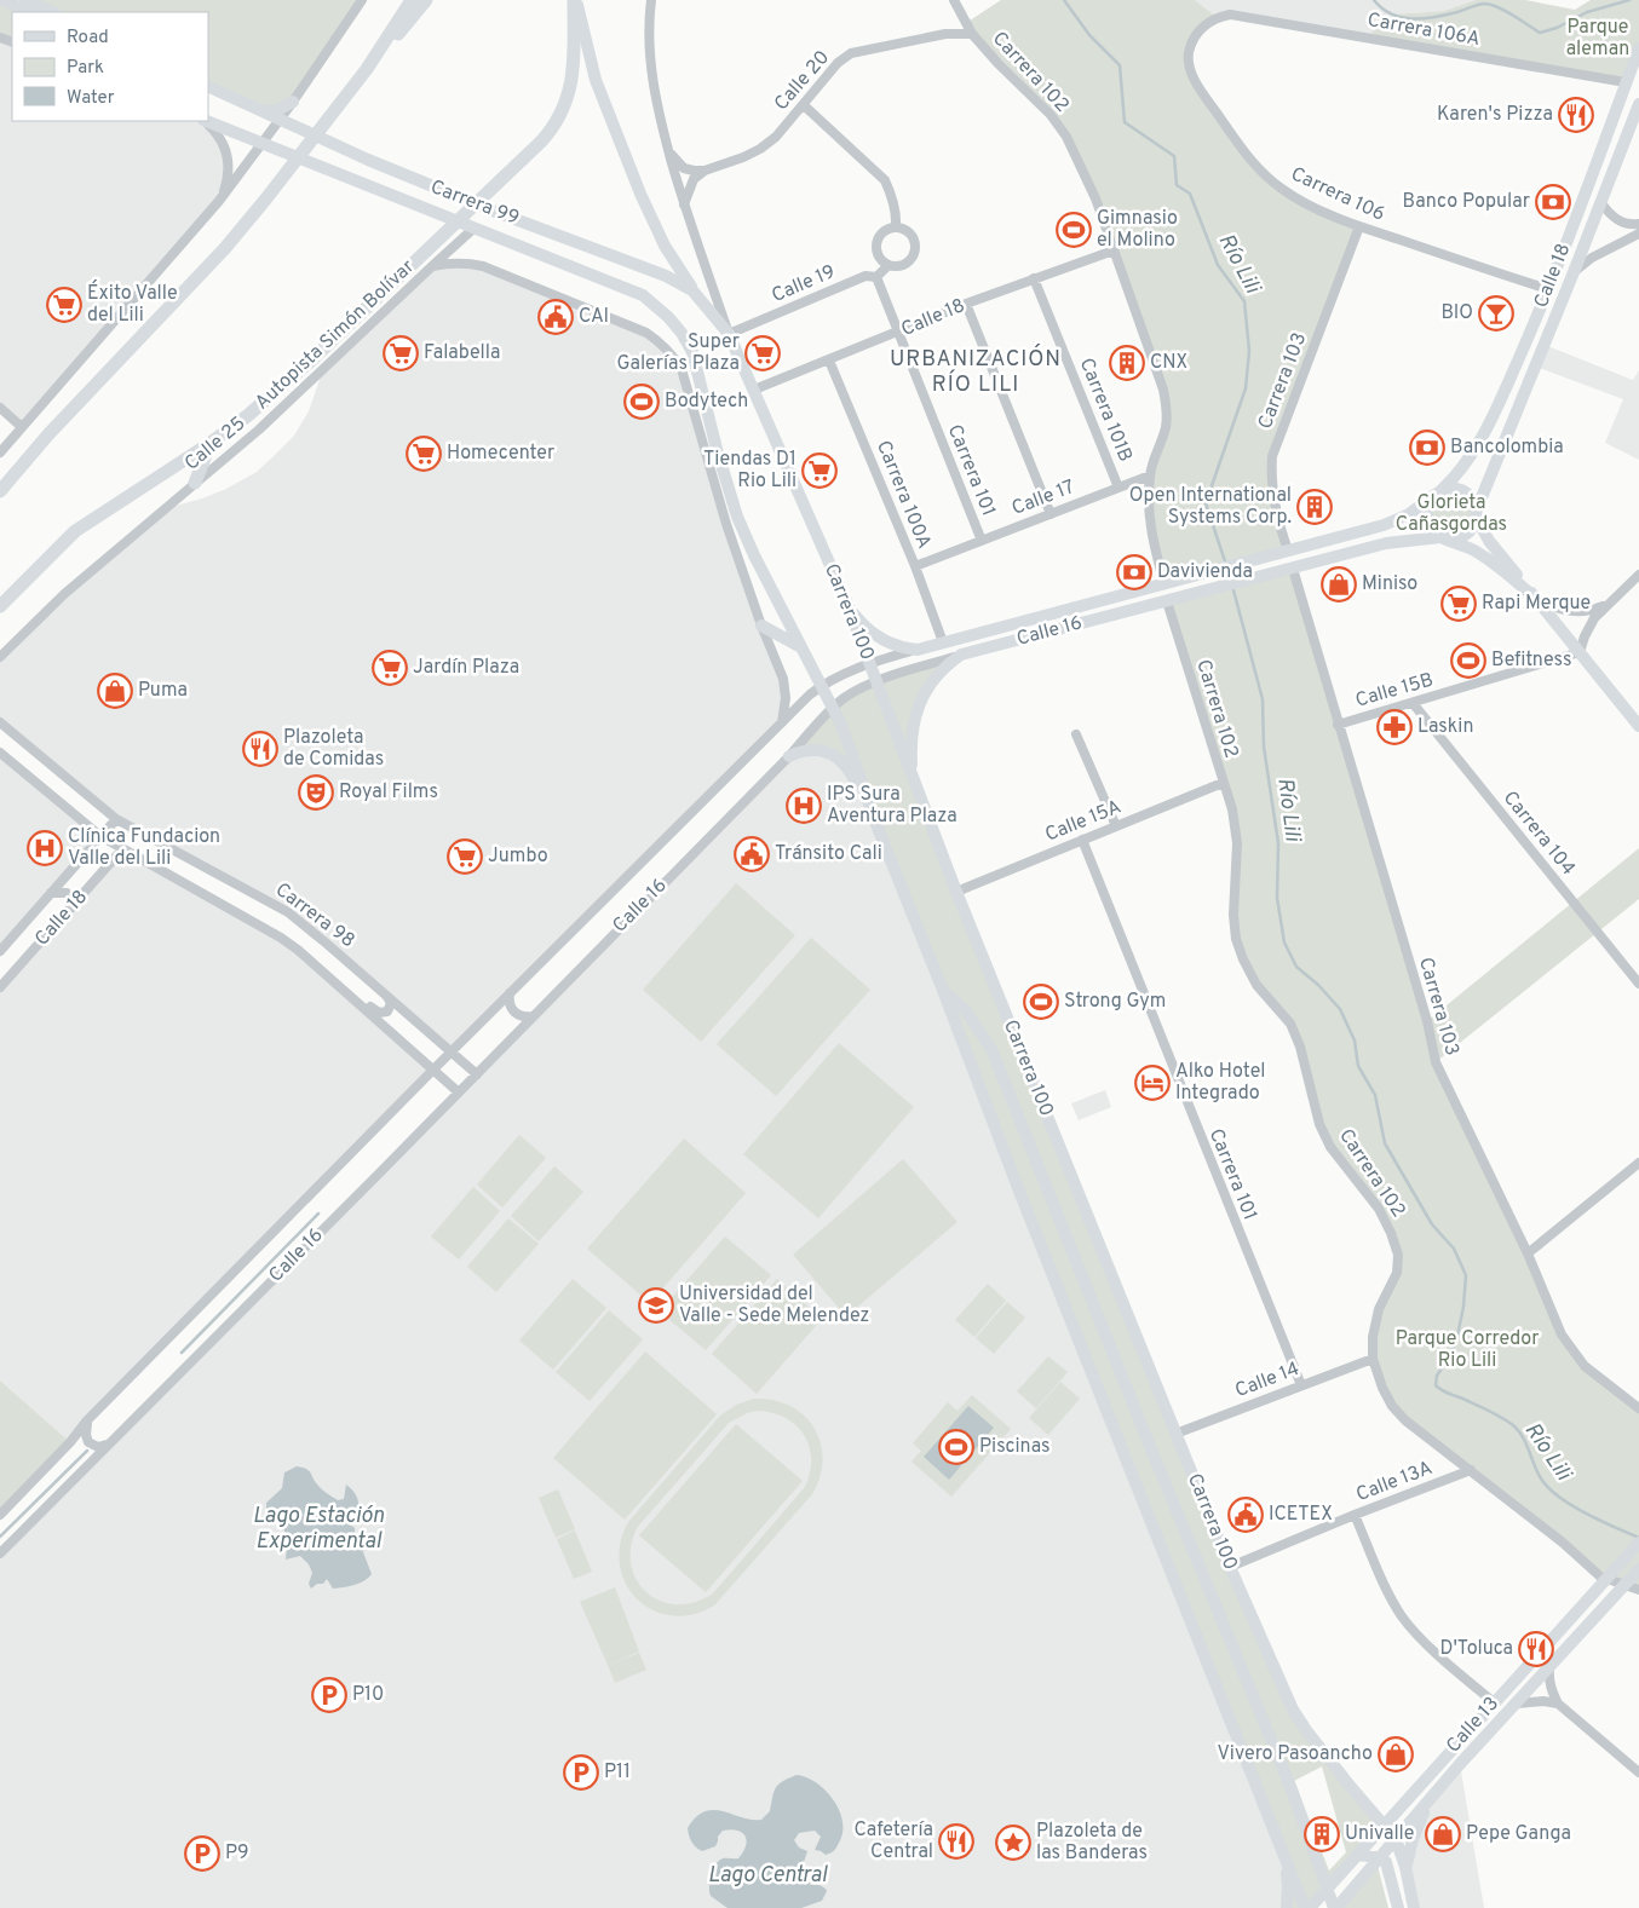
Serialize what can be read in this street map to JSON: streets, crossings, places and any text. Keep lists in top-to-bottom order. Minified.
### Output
{"streets":{"highway":["Autopista Simón Bolívar"],"main road":["Carrera 99","Calle 18","Carrera 100","Calle 16","Calle 13"],"street":["Carrera 106A","Carrera 102","Calle 20","Carrera 106","Calle 19","Carrera 103","Carrera 101B","Calle 25","Carrera 101","Carrera 100A","Calle 17","Calle 15B","Calle 15A","Carrera 104","Carrera 98","Calle 14","Calle 13A"]},"crossings":[["Carrera 106A","Carrera 106"],["Carrera 106A","Calle 18"],["Carrera 102","Calle 20"],["Carrera 102","Calle 18"],["Carrera 102","Calle 17"],["Carrera 102","Calle 16"],["Carrera 102","Calle 15A"],["Carrera 102","Calle 14"],["Carrera 102","Calle 13A"],["Carrera 102","Calle 13"],["Carrera 106","Calle 18"],["Carrera 106","Carrera 103"],["Carrera 99","Calle 19"],["Carrera 99","Calle 25"],["Carrera 99","Carrera 100"],["Calle 18","Carrera 101B"],["Calle 18","Carrera 101"],["Calle 18","Carrera 100A"],["Calle 18","Carrera 100"],["Calle 18","Calle 16"],["Calle 18","Carrera 98"],["Calle 19","Carrera 101"],["Calle 19","Carrera 100"],["Carrera 103","Calle 16"],["Carrera 103","Calle 15B"],["Carrera 101B","Calle 17"],["Carrera 101","Calle 17"],["Carrera 101","Calle 15A"],["Carrera 101","Calle 14"],["Carrera 100A","Calle 17"],["Carrera 100A","Calle 16"],["Carrera 100","Calle 16"],["Carrera 100","Calle 15A"],["Carrera 100","Calle 14"],["Carrera 100","Calle 13A"],["Carrera 100","Calle 13"],["Calle 16","Carrera 98"],["Calle 15B","Carrera 104"]],"districts":["URBANIZACIÓN RÍO LILI"],"water":["Río Lili","Lago Estación Experimental","Lago Central"],"parks":["Parque aleman","Glorieta Cañasgordas","Parque Corredor Rio Lili"],"places":{"restaurant":["Karen's Pizza","Plazoleta de Comidas","D'Toluca","Cafetería Central"],"bank":["Banco Popular","Bancolombia","Davivienda"],"sports":["Gimnasio el Molino","Bodytech","Befitness","Strong Gym","Piscinas"],"supermarket":["Éxito Valle del Lili","Falabella","Super Galerías Plaza","Homecenter","Tiendas D1 Rio Lili","Rapi Merque","Jardín Plaza","Jumbo"],"bar":["BIO"],"public building":["CAI","Tránsito Cali","ICETEX"],"building":["CNX","Open International Systems Corp.","Univalle"],"shop":["Miniso","Puma","Vivero Pasoancho","Pepe Ganga"],"pharmacy":["Laskin"],"theatre":["Royal Films"],"hospital":["IPS Sura Aventura Plaza","Clínica Fundacion Valle del Lili"],"hotel":["Alko Hotel Integrado"],"school or university":["Universidad del Valle - Sede Melendez"],"parking":["P10","P11","P9"],"place":["Plazoleta de las Banderas"]},"legend":["Road","Park","Water"]}
